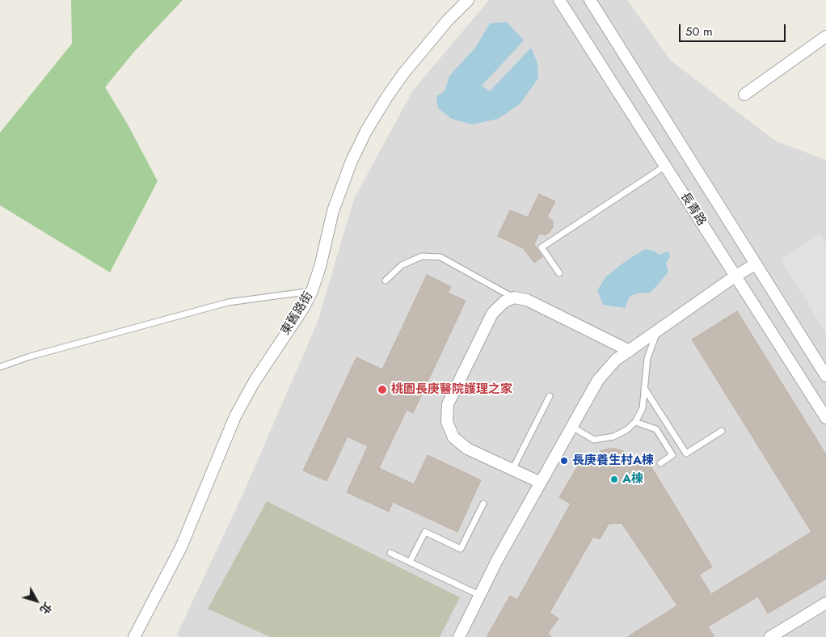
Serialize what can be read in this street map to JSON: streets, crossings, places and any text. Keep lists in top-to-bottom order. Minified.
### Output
{"streets":{"street":["長青路","東舊路街"]},"places":["桃園長庚醫院護理之家","長庚養生村A棟","A棟"],"scale_bar":"50 m","north":"bottom right"}
